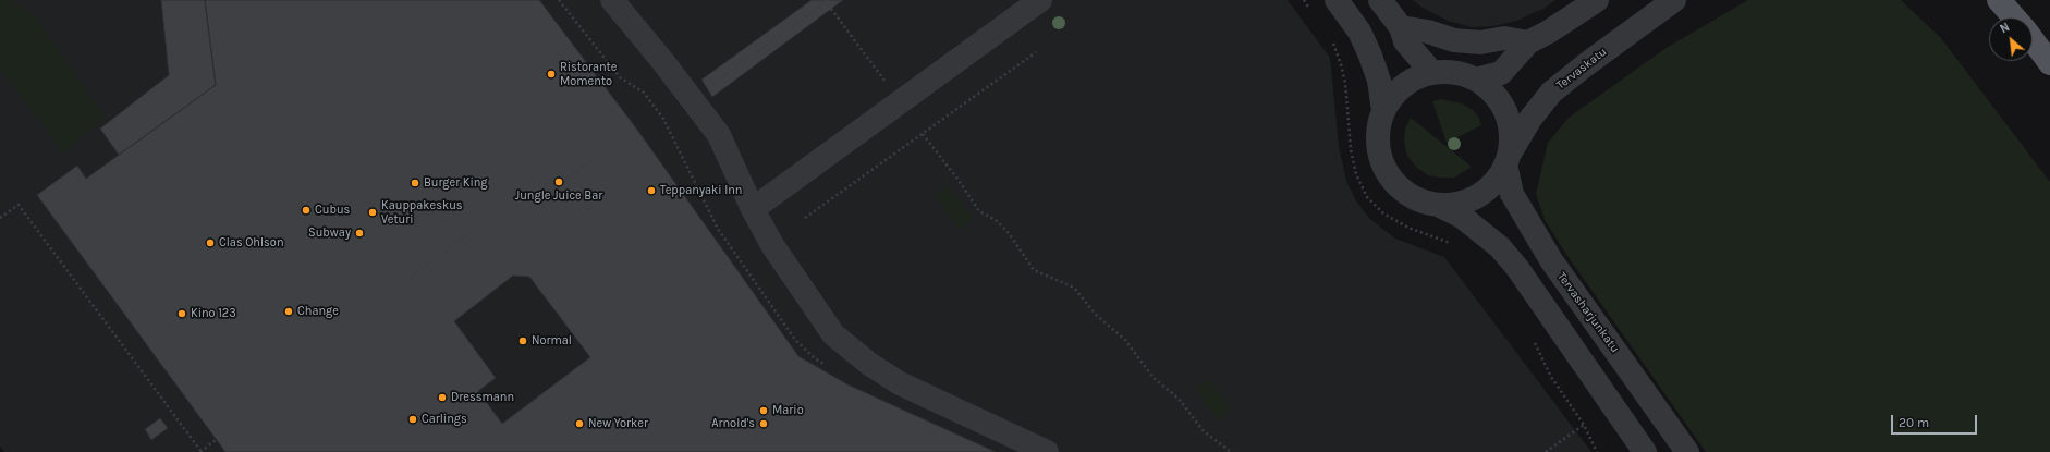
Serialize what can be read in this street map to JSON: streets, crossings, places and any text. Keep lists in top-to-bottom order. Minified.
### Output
{"streets":{"street":["Tervaskatu","Tervasharjunkatu"]},"crossings":[["Tervaskatu","Tervasharjunkatu"]],"places":["Ristorante Momento","Jungle Juice Bar","Burger King","Teppanyaki Inn","Cubus","Kauppakeskus Veturi","Subway","Clas Ohlson","Change","Kino 123","Normal","Dressmann","Mario","Carlings","New Yorker","Arnold's"],"scale_bar":"20 m","north":"top left"}
